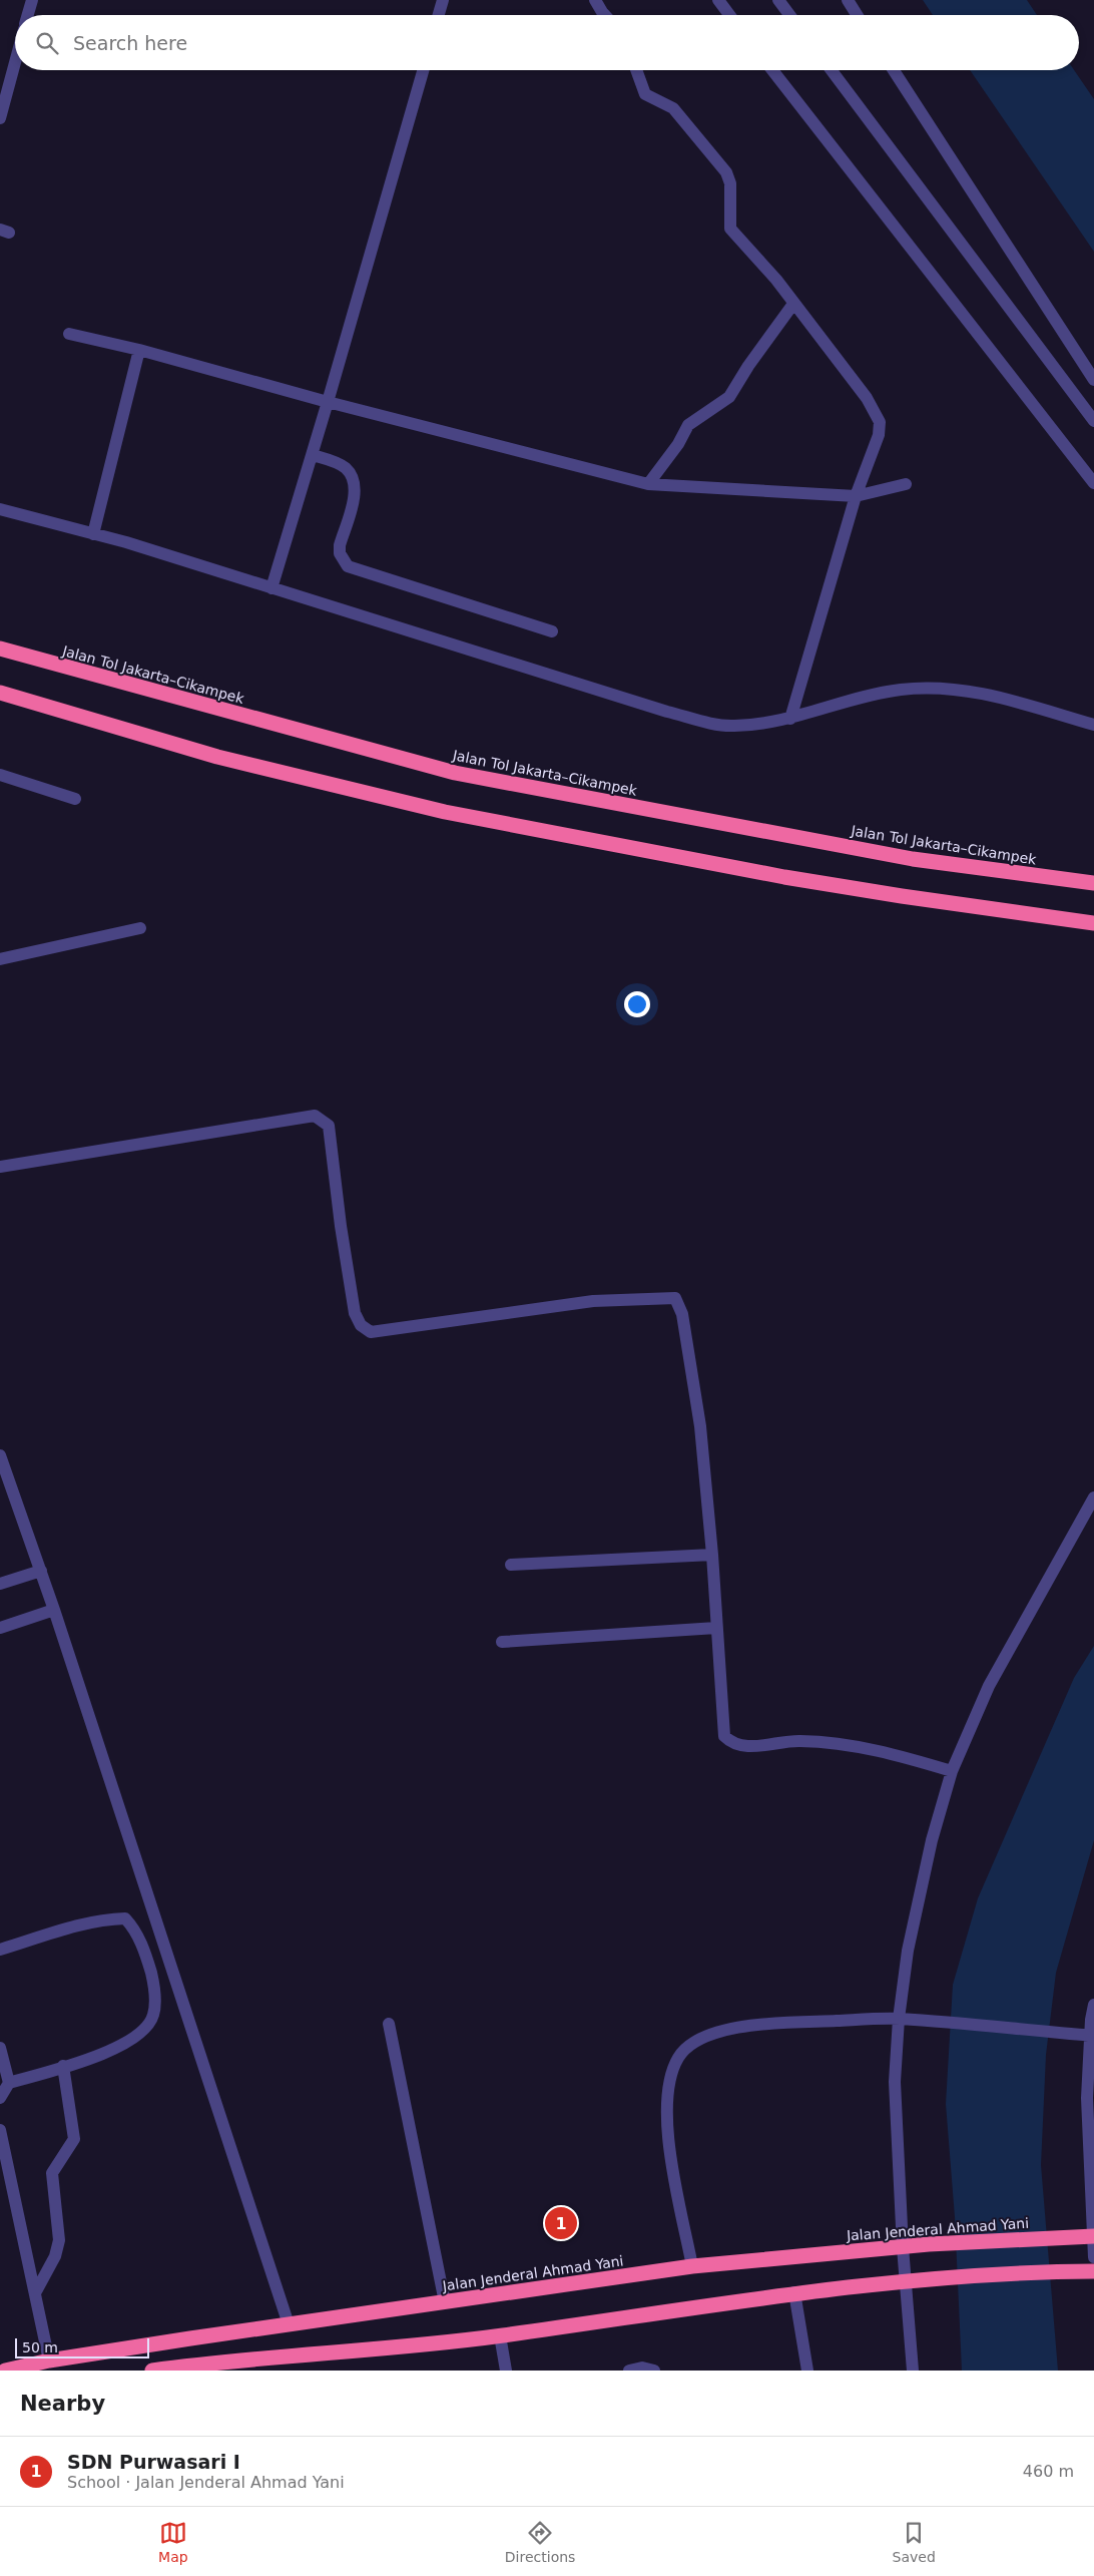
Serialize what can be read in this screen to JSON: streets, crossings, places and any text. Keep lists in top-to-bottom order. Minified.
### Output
{"streets":{"highway":["Jalan Tol Jakarta–Cikampek","Jalan Jenderal Ahmad Yani"]},"scale_bar":"50 m","page":{"search":"Search here","pins":"1","scale":"50 m","heading":"Nearby","list":[{"mark":"1","name":"SDN Purwasari I","note":"School · Jalan Jenderal Ahmad Yani","value":"460 m"}],"nav":["Map","Directions","Saved"]}}
